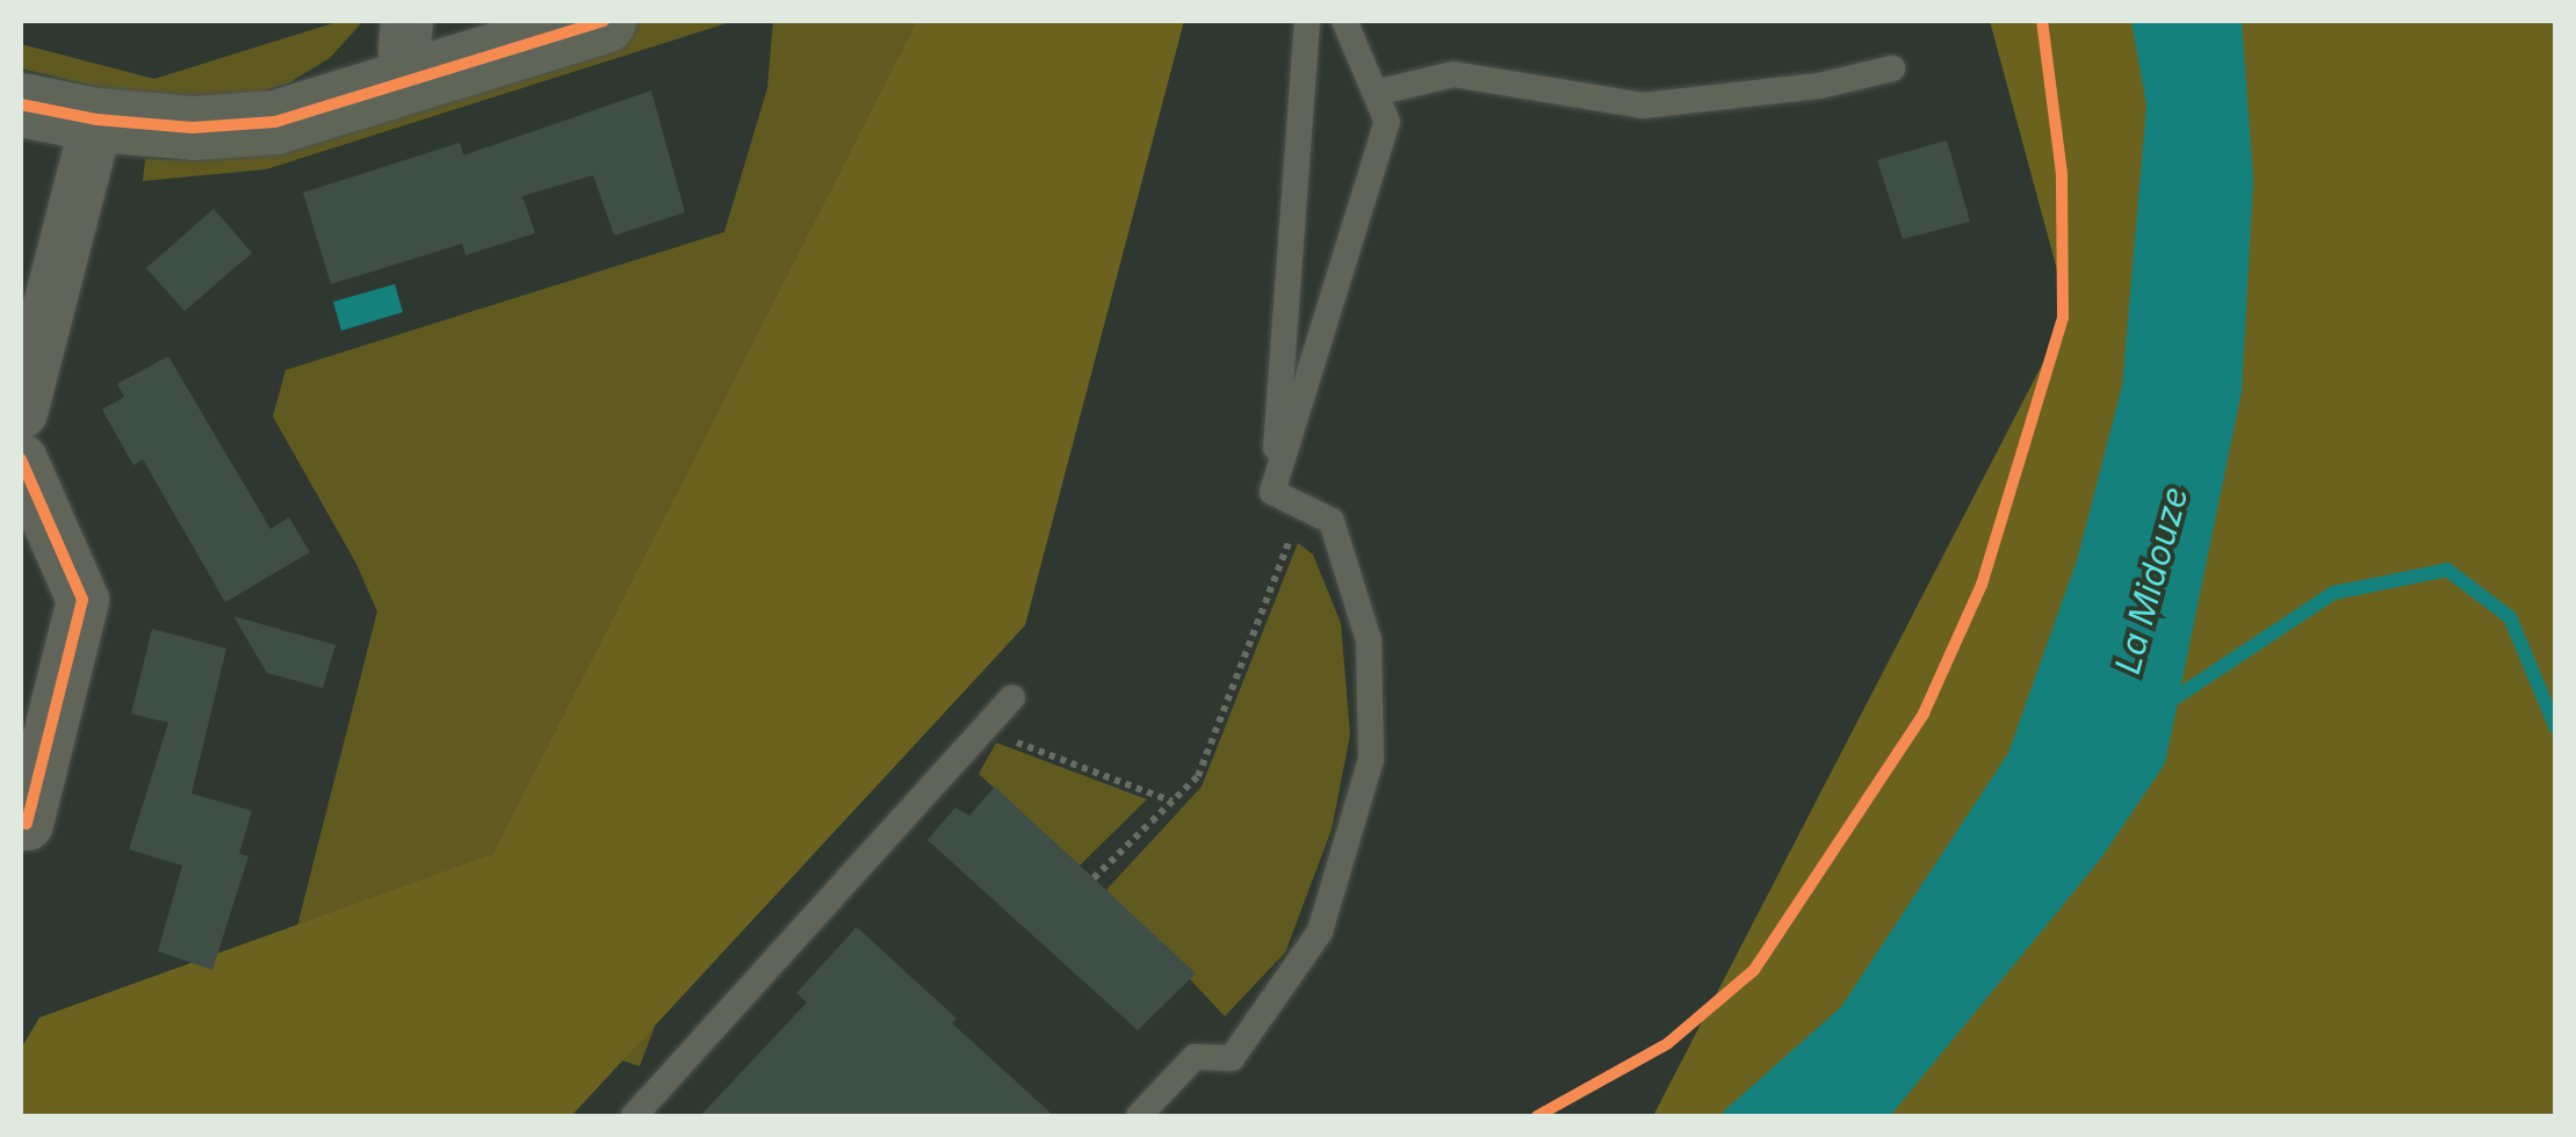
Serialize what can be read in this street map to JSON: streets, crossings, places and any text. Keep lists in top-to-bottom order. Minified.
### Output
{"water":["La Midouze"]}
